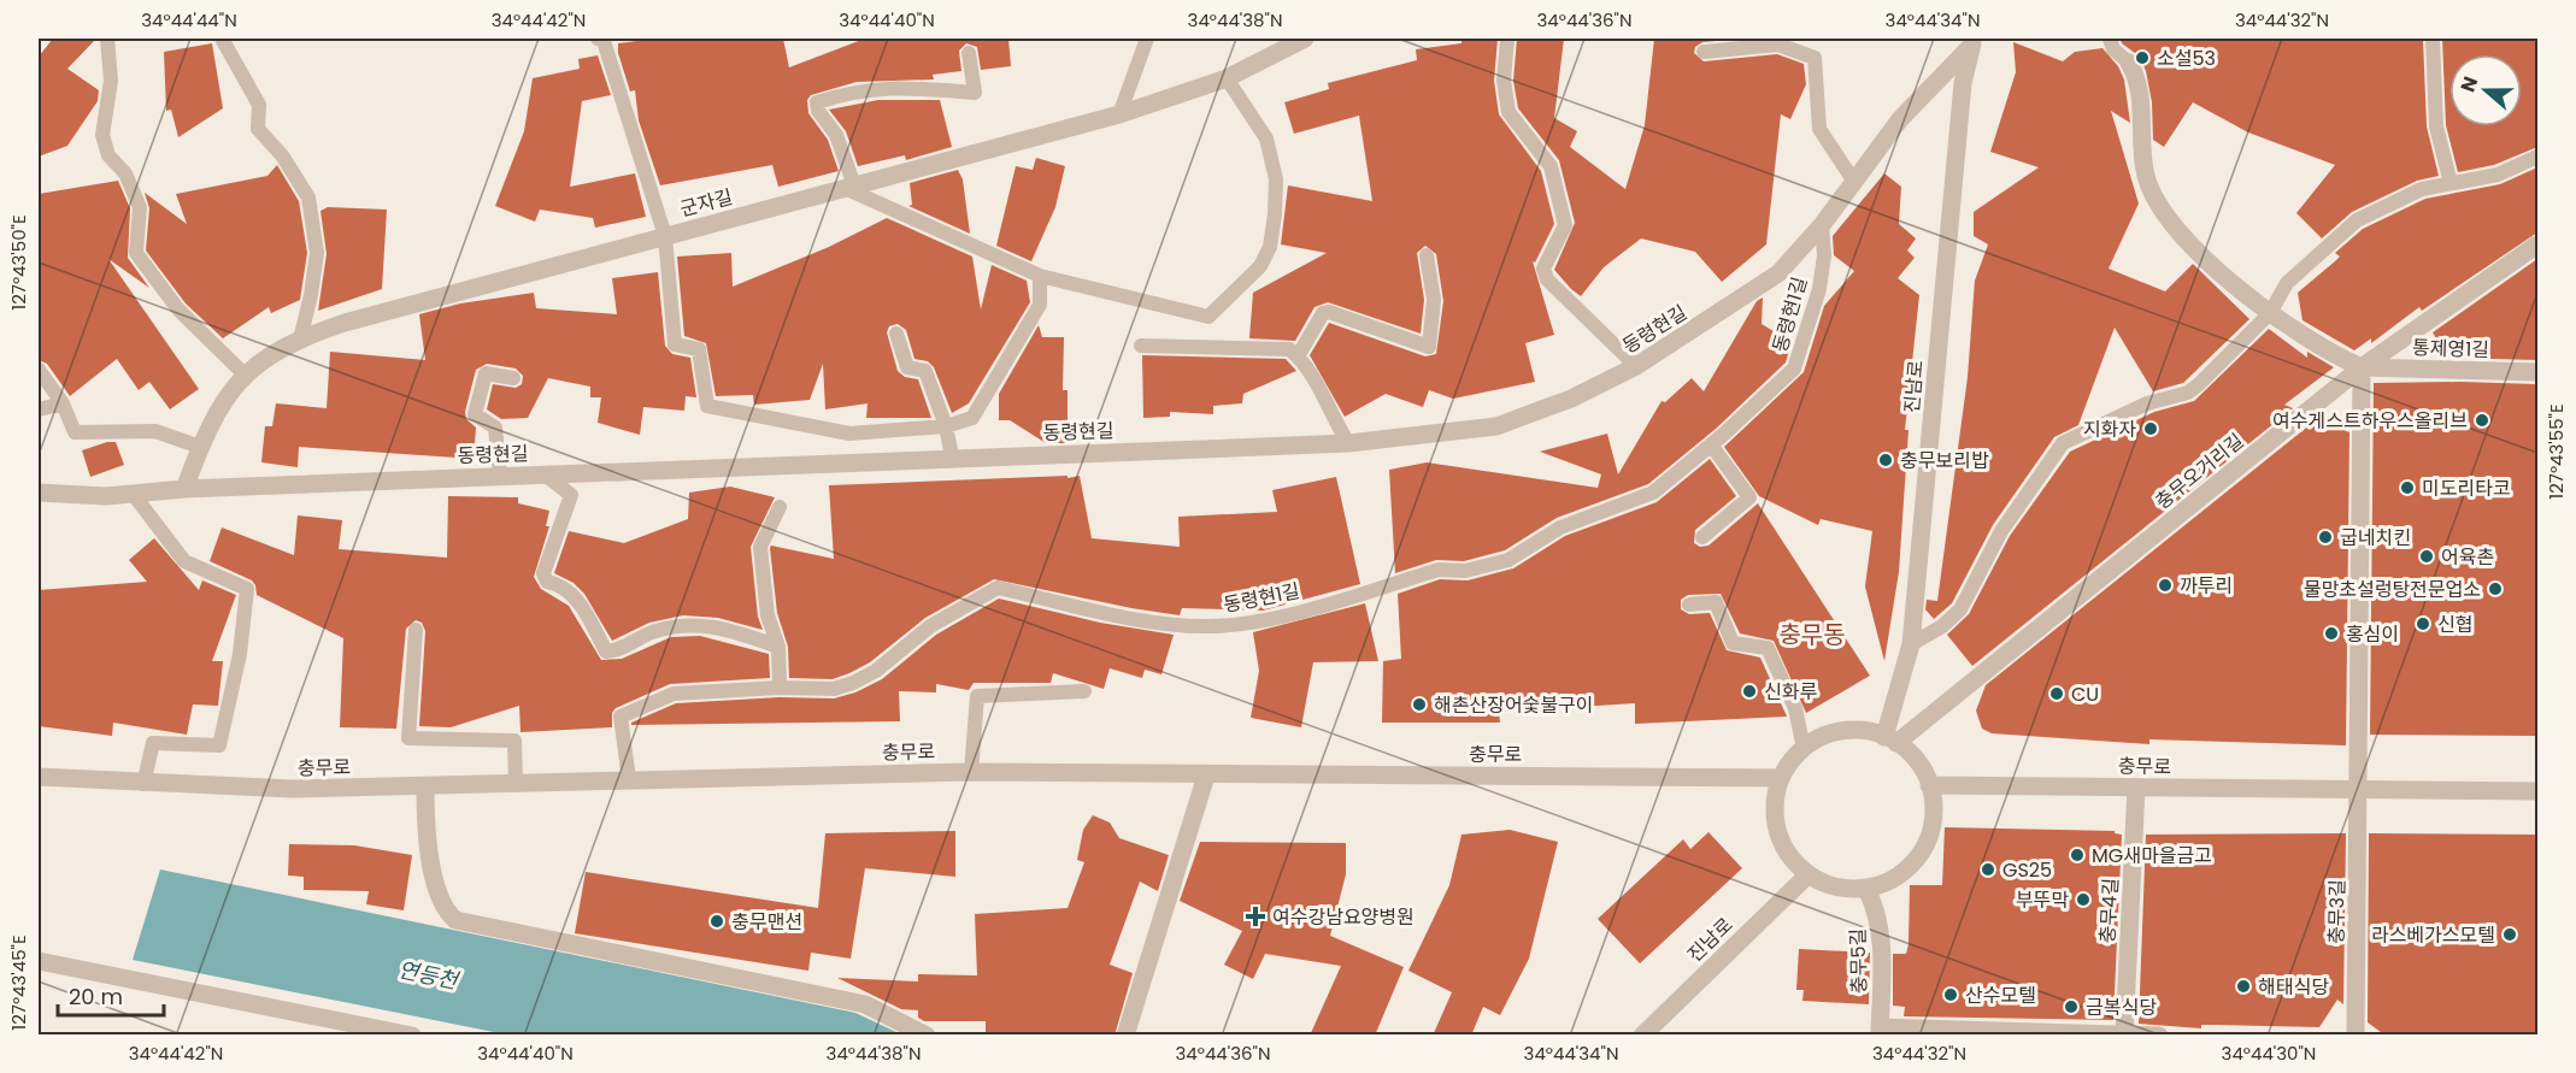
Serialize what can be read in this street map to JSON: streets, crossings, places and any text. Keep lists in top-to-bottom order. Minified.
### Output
{"streets":{"street":["군자길","동령현길","통제영1길","진남로","충무오거리길","충무로","충무4길","충무3길","충무5길"],"lane":["동령현1길"]},"crossings":[["군자길","동령현길"],["동령현1길","동령현길"],["동령현1길","충무로"],["동령현길","진남로"],["통제영1길","충무오거리길"],["진남로","충무오거리길"],["진남로","충무로"],["진남로","충무5길"],["충무오거리길","충무로"],["충무오거리길","충무5길"],["충무로","충무4길"],["충무로","충무3길"],["충무로","충무5길"]],"districts":["충무동"],"water":["연등천"],"places":{"other":["소설53","여수게스트하우스올리브","지화자","충무보리밥","미도리타코","굽네치킨","어육촌","까투리","물망초설렁탕전문업소","신협","홍심이","신화루","CU","해촌산장어숯불구이","MG새마을금고","GS25","부뚜막","충무맨션","라스베가스모텔","해태식당","산수모텔","금복식당"],"health":["여수강남요양병원"]},"scale_bar":"20 m","north":"left","coordinates":["34°44'44\"N","34°44'42\"N","34°44'40\"N","34°44'38\"N","34°44'36\"N","34°44'34\"N","34°44'32\"N","127°43'50\"E","127°43'55\"E","127°43'45\"E","34°44'30\"N"]}
